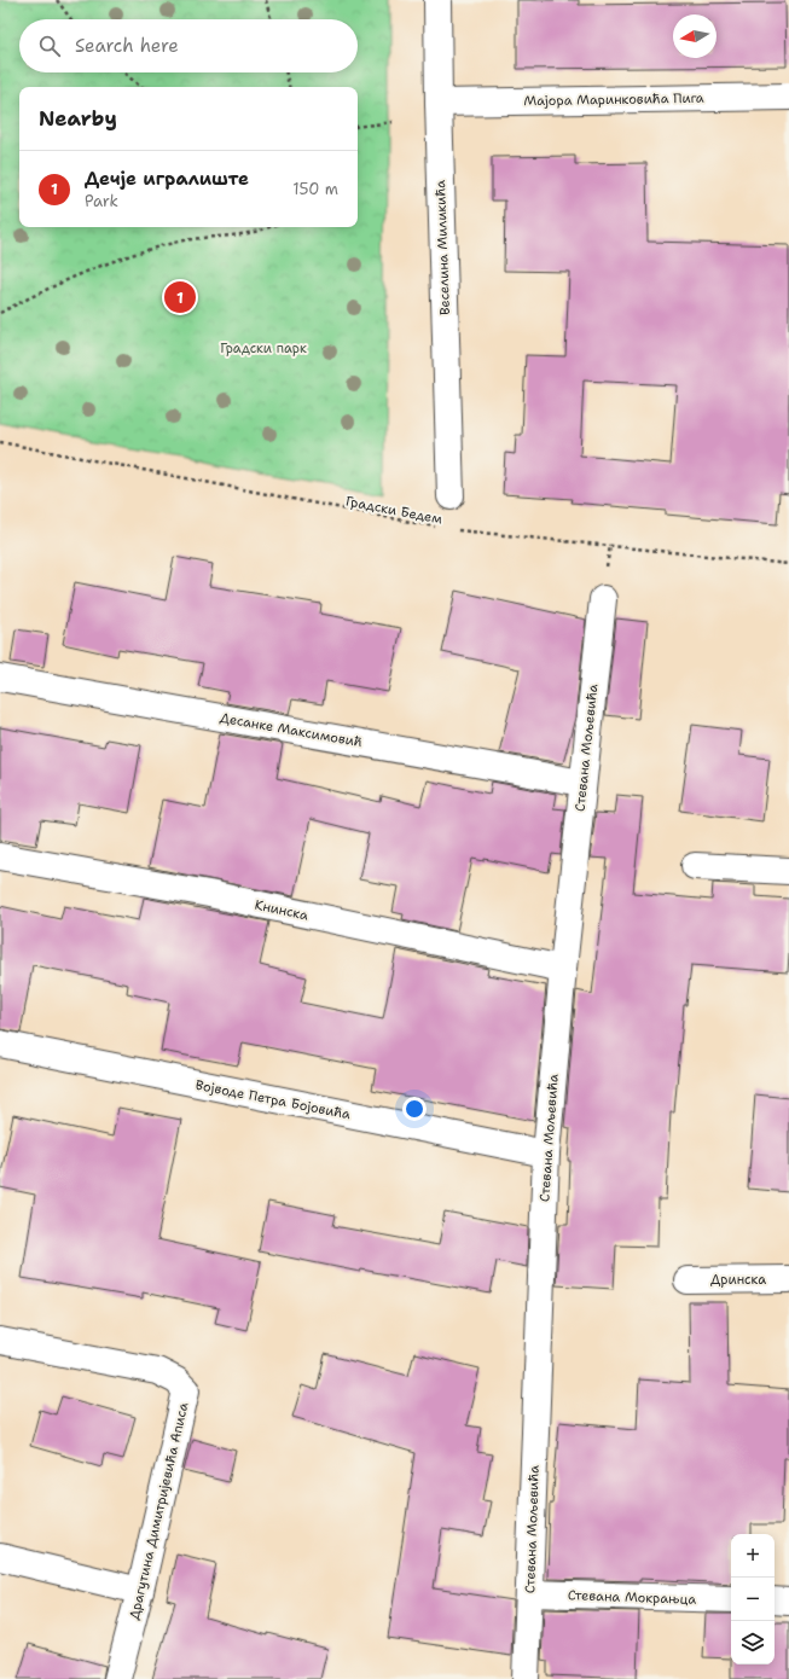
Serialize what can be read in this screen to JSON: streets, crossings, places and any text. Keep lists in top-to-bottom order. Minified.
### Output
{"streets":{"street":["Мајора Маринковића Пига","Веселина Миликића","Десанке Максимовић","Стевана Мољевића","Книнска","Војводе Петра Бојовића","Дринска","Драгутина Димитријевића Аписа","Стевана Мокрањца"],"path":["Градски Бедем"]},"crossings":[["Мајора Маринковића Пига","Веселина Миликића"],["Десанке Максимовић","Стевана Мољевића"],["Стевана Мољевића","Книнска"],["Стевана Мољевића","Војводе Петра Бојовића"],["Стевана Мољевића","Стевана Мокрањца"]],"parks":["Градски парк"],"north":"left","page":{"search":"Search here","heading":"Nearby","list":[{"mark":"1","name":"Дечје игралиште","note":"Park","value":"150 m"}],"pins":"1","map_buttons":["+","−"]}}
